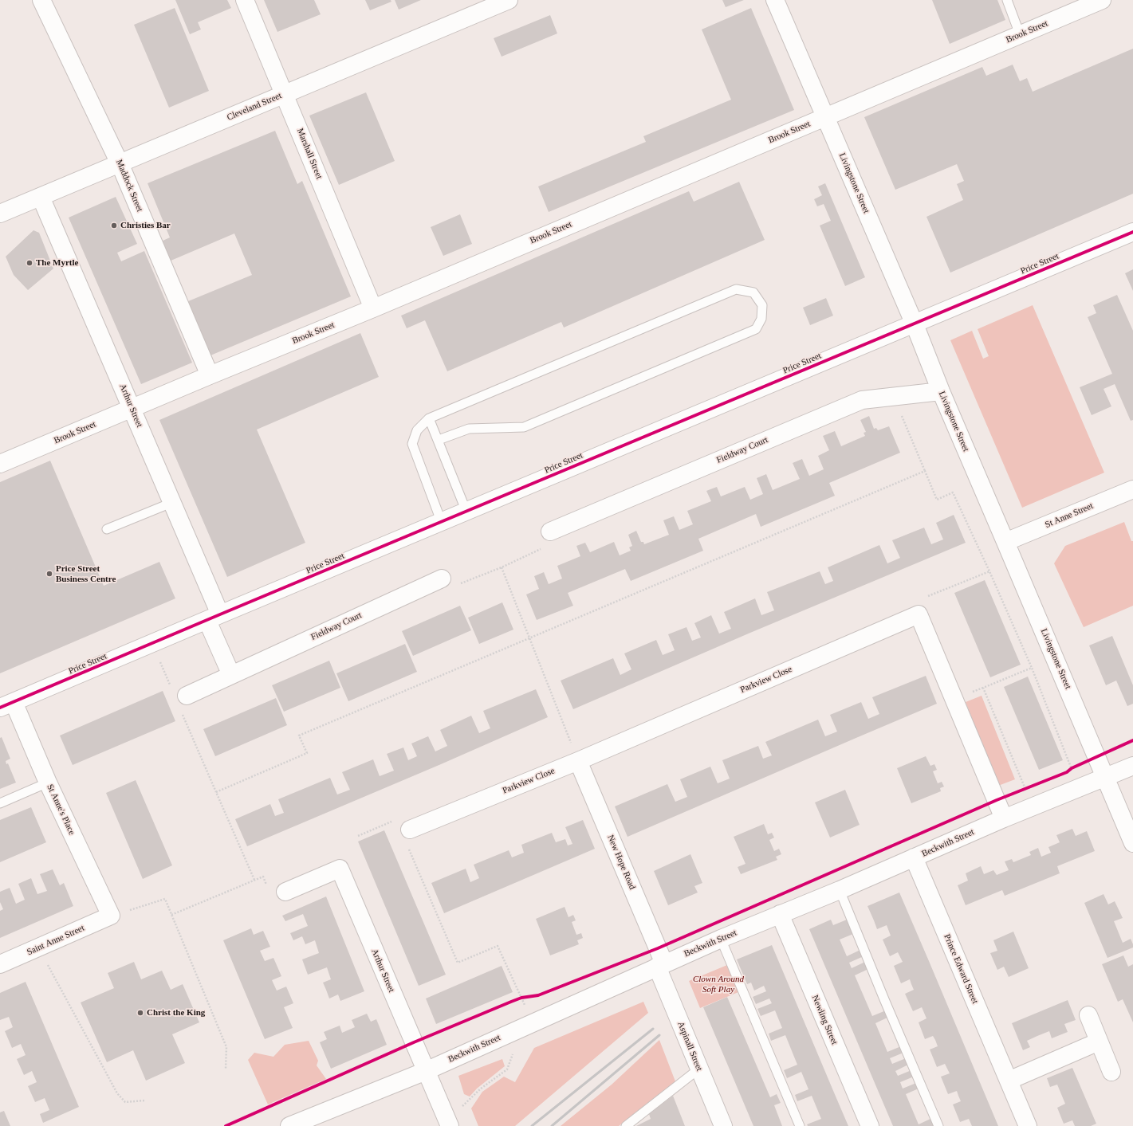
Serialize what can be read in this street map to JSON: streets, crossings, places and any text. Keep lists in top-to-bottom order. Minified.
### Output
{"streets":{"street":["Brook Street","Cleveland Street","Marshall Street","Livingstone Street","Maddock Street","Price Street","Arthur Street","Fieldway Court","St Anne Street","Parkview Close","St Anne's Place","Beckwith Street","New Hope Road","Saint Anne Street","Prince Edward Street","Newling Street","Aspinall Street"]},"crossings":[["Brook Street","Marshall Street"],["Brook Street","Livingstone Street"],["Brook Street","Maddock Street"],["Brook Street","Arthur Street"],["Cleveland Street","Marshall Street"],["Cleveland Street","Maddock Street"],["Cleveland Street","Arthur Street"],["Livingstone Street","Price Street"],["Livingstone Street","Fieldway Court"],["Livingstone Street","St Anne Street"],["Livingstone Street","Beckwith Street"],["Price Street","Arthur Street"],["Price Street","St Anne's Place"],["Arthur Street","Beckwith Street"],["Parkview Close","Beckwith Street"],["Parkview Close","New Hope Road"],["St Anne's Place","Saint Anne Street"],["Beckwith Street","New Hope Road"],["Beckwith Street","Prince Edward Street"],["Beckwith Street","Newling Street"],["Beckwith Street","Aspinall Street"],["New Hope Road","Aspinall Street"]],"parks":["Clown Around Soft Play"],"places":["Christies Bar","The Myrtle","Price Street Business Centre","Christ the King"]}
